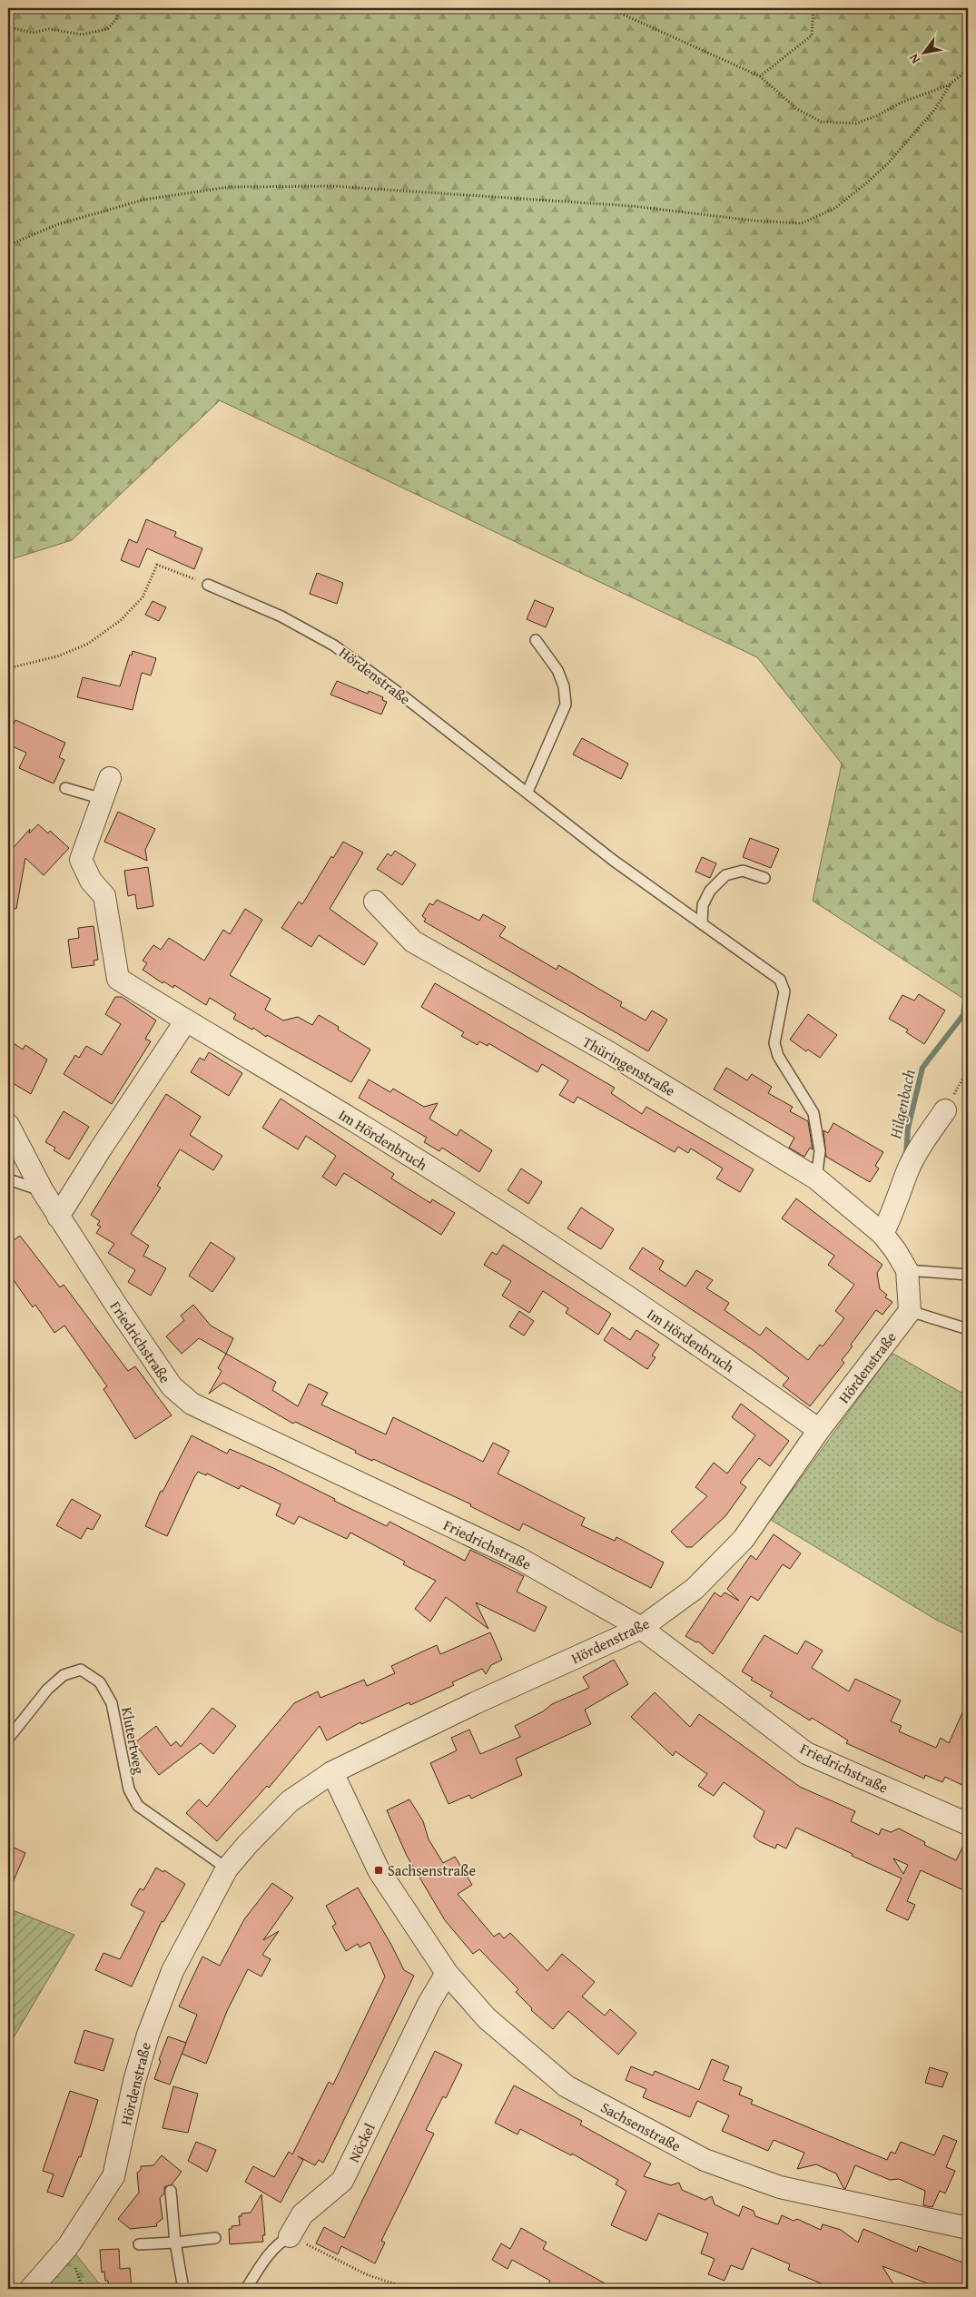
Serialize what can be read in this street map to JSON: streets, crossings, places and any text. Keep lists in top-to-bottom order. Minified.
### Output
{"streets":{"street":["Hördenstraße","Thüringenstraße","Im Hördenbruch","Friedrichstraße","Sachsenstraße","Nöckel"],"lane":["Klutertweg"]},"crossings":[["Hördenstraße","Thüringenstraße"],["Hördenstraße","Im Hördenbruch"],["Hördenstraße","Friedrichstraße"],["Hördenstraße","Klutertweg"],["Hördenstraße","Sachsenstraße"],["Sachsenstraße","Nöckel"]],"water":["Hilgenbach"],"places":{"transit":["Sachsenstraße"]},"north":"bottom left"}
